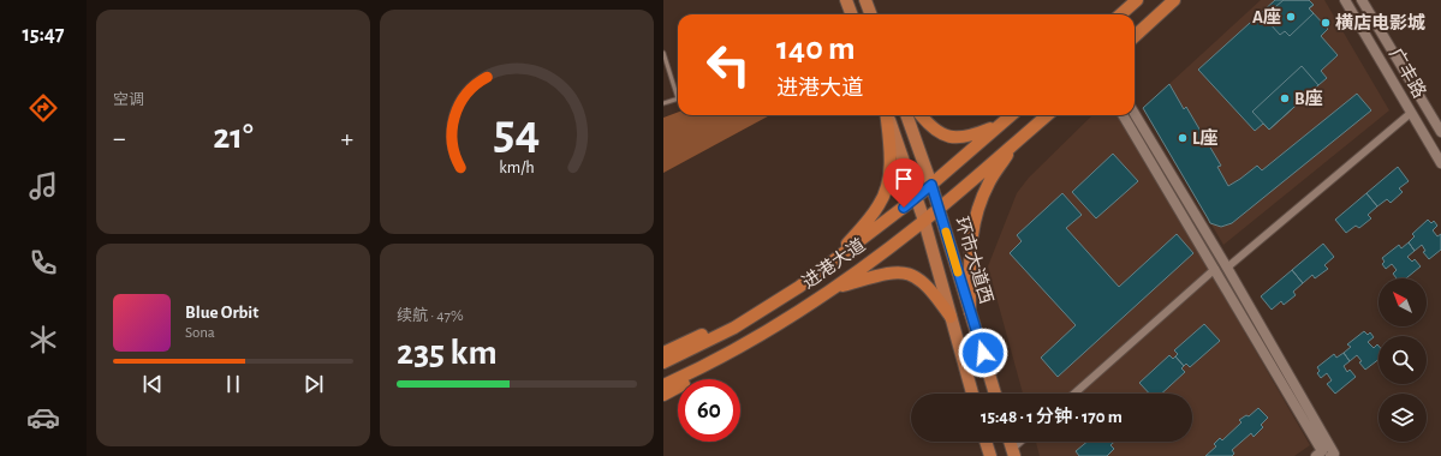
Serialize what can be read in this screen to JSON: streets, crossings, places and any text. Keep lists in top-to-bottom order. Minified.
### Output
{"streets":{"highway":["进港大道"],"main road":["环市大道西"],"street":["广丰路"]},"crossings":[["环市大道西","进港大道"]],"places":["A座","横店电影城","B座","L座"],"north":"top left","page":{"tabs":"15:47","tile":["空调",["续航 · 47%","235 km"]],"turn":["140 m","进港大道"],"heat":["−","21°","+"],"song":["Blue Orbit","Sona"],"limit":"60","trip":"15:48 · 1 分钟 · 170 m","gauge":["54","km/h"]}}
